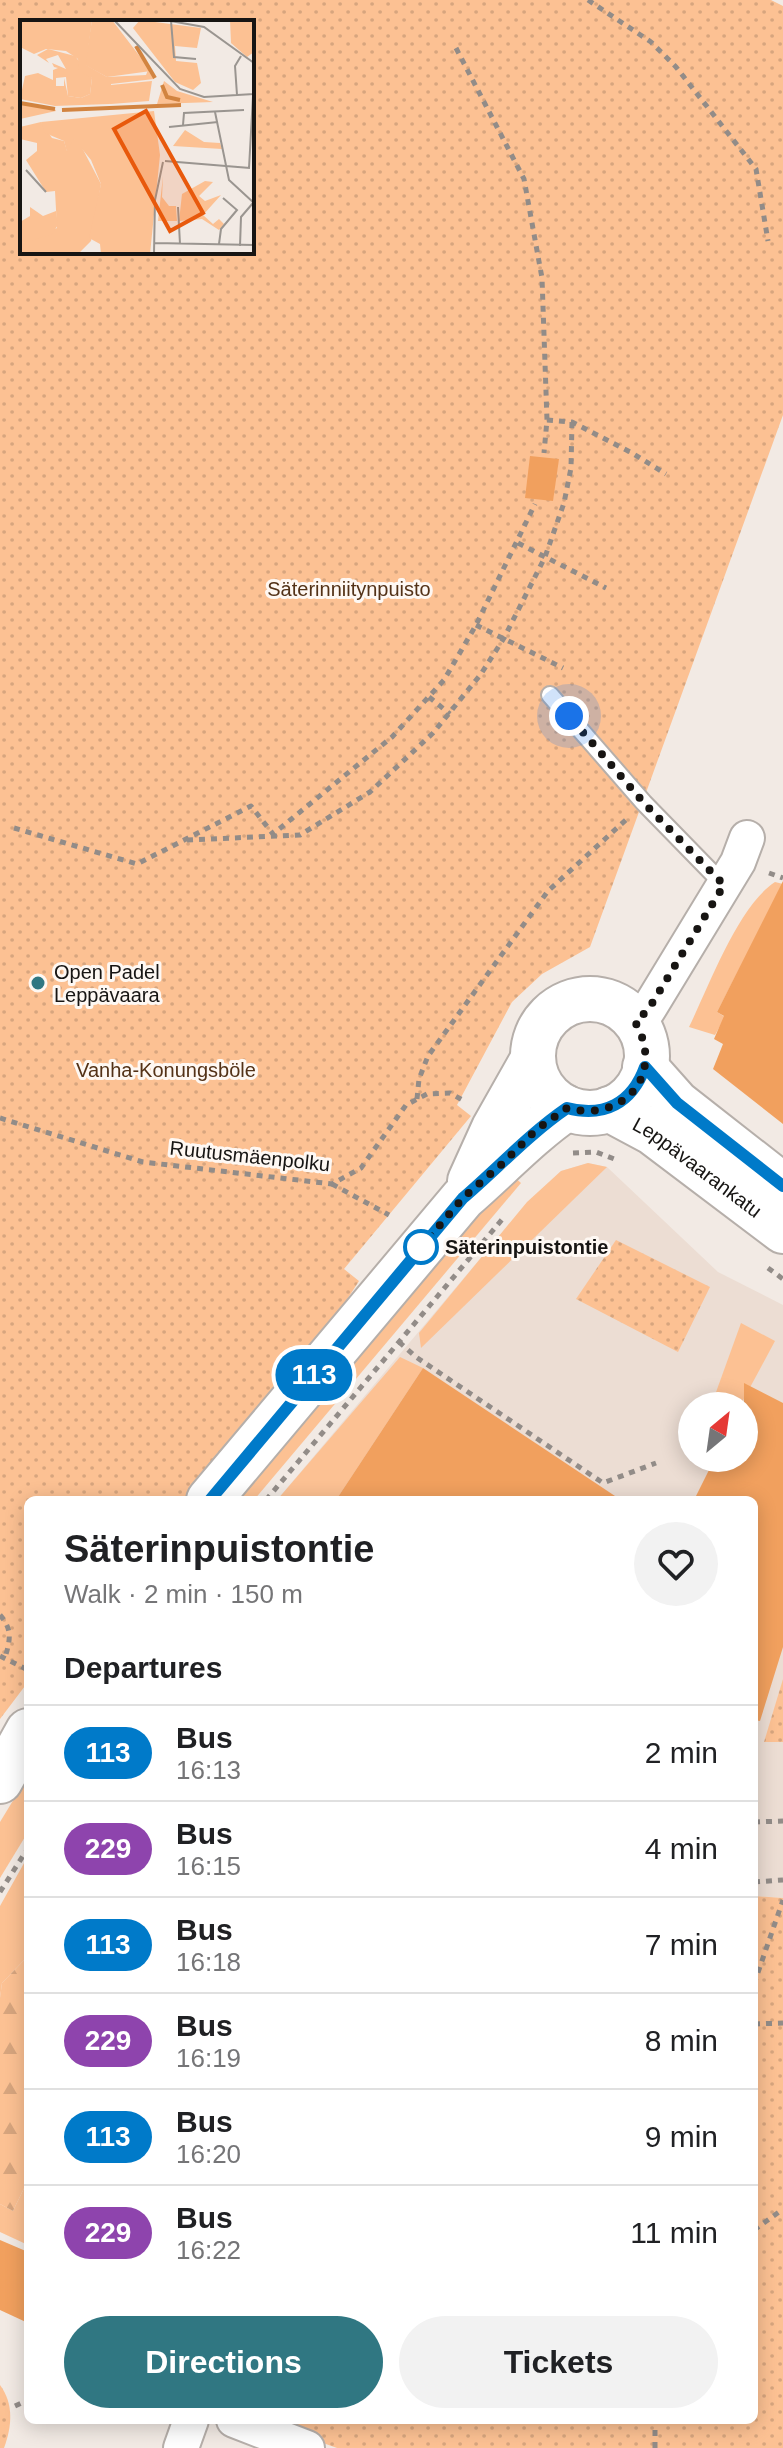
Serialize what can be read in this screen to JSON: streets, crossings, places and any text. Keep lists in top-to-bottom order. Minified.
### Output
{"streets":{"main road":["Leppävaarankatu"],"path":["Ruutusmäenpolku"]},"parks":["Säterinniitynpuisto","Vanha-Konungsböle"],"places":["Open Padel Leppävaara","Säterinpuistontie"],"lines":["bus line 113"],"north":"top right","page":{"on_map":"113","heading":[["Säterinpuistontie","Walk · 2 min · 150 m"],"Departures"],"list":[{"mark":"113","name":"Bus","note":"16:13","value":"2 min"},{"mark":"229","name":"Bus","note":"16:15","value":"4 min"},{"mark":"113","name":"Bus","note":"16:18","value":"7 min"},{"mark":"229","name":"Bus","note":"16:19","value":"8 min"},{"mark":"113","name":"Bus","note":"16:20","value":"9 min"},{"mark":"229","name":"Bus","note":"16:22","value":"11 min"}],"buttons":["Directions","Tickets"]}}
